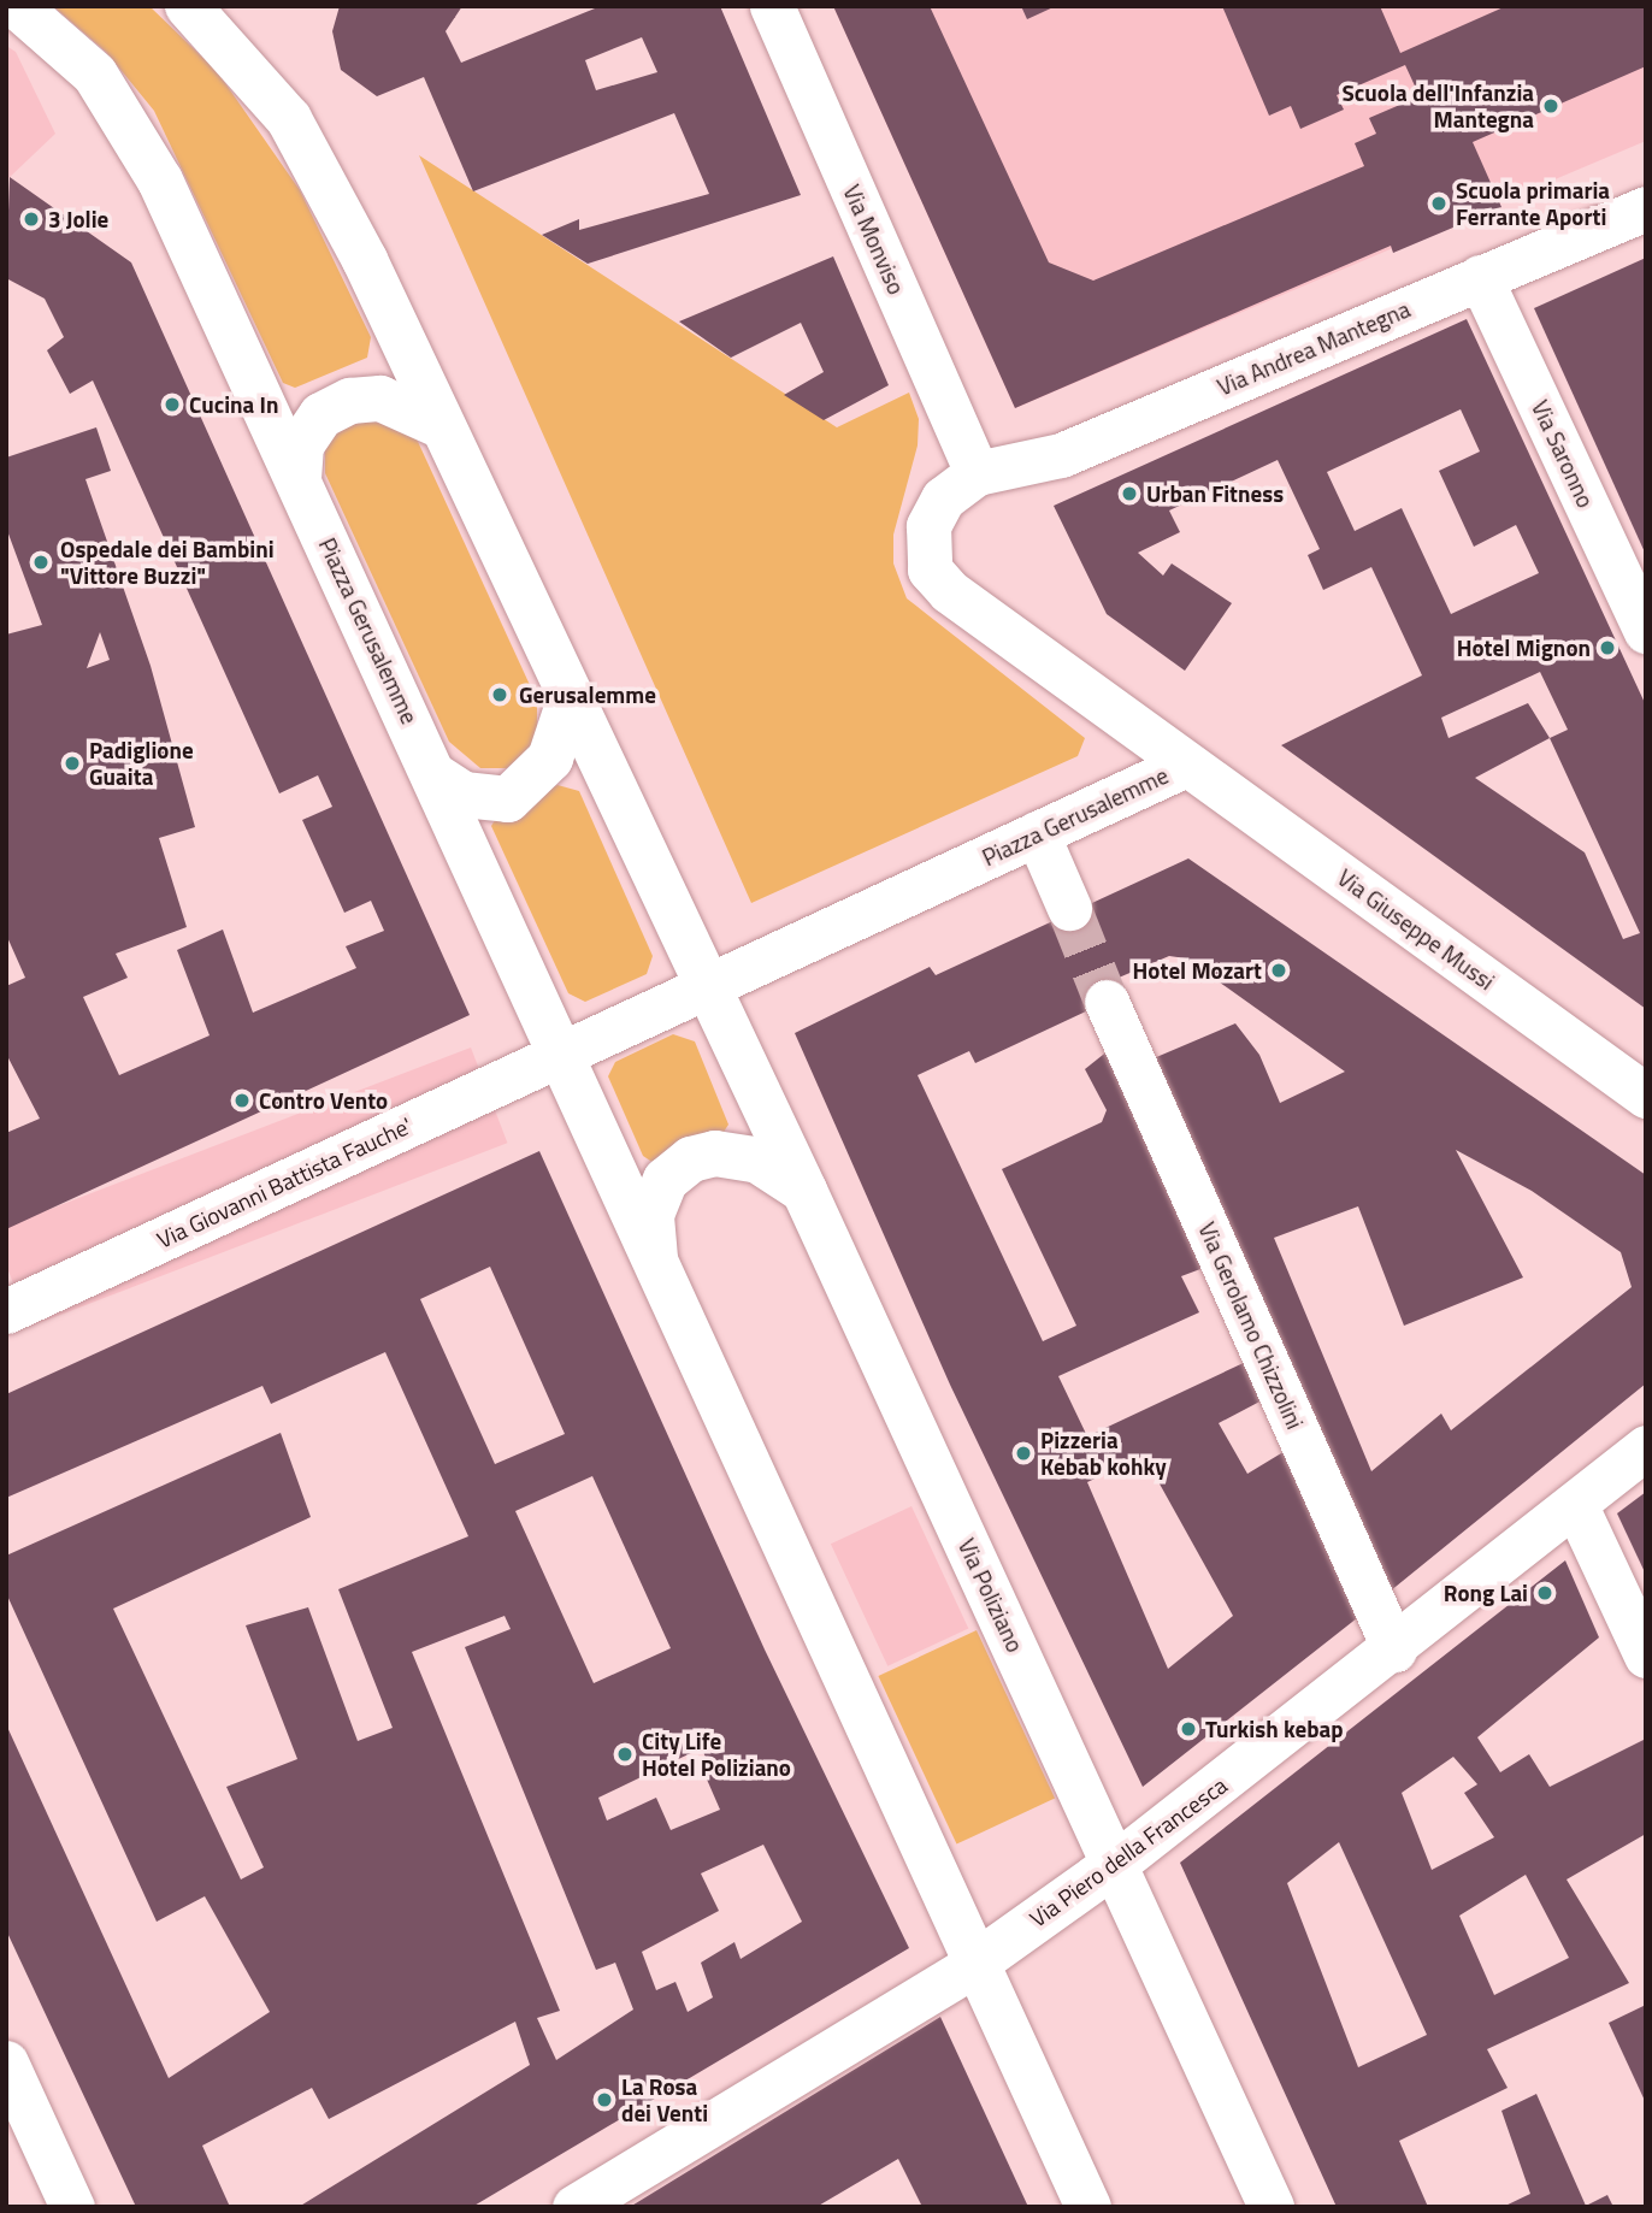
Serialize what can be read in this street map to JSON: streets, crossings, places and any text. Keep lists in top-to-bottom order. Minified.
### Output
{"streets":{"street":["Via Monviso","Via Andrea Mantegna","Via Saronno","Piazza Gerusalemme","Via Giuseppe Mussi","Via Giovanni Battista Fauche'","Via Gerolamo Chizzolini","Via Poliziano","Via Piero della Francesca"]},"crossings":[["Via Monviso","Via Andrea Mantegna"],["Via Monviso","Piazza Gerusalemme"],["Via Andrea Mantegna","Via Saronno"],["Via Andrea Mantegna","Piazza Gerusalemme"],["Piazza Gerusalemme","Via Giuseppe Mussi"],["Piazza Gerusalemme","Via Giovanni Battista Fauche'"],["Piazza Gerusalemme","Via Poliziano"],["Via Gerolamo Chizzolini","Via Piero della Francesca"],["Via Poliziano","Via Piero della Francesca"]],"places":["Scuola dell'Infanzia Mantegna","Scuola primaria Ferrante Aporti","3 Jolie","Cucina In","Urban Fitness","Ospedale dei Bambini \"Vittore Buzzi\"","Hotel Mignon","Gerusalemme","Padiglione Guaita","Hotel Mozart","Contro Vento","Pizzeria Kebab kohky","Rong Lai","Turkish kebap","City Life Hotel Poliziano","La Rosa dei Venti"]}
